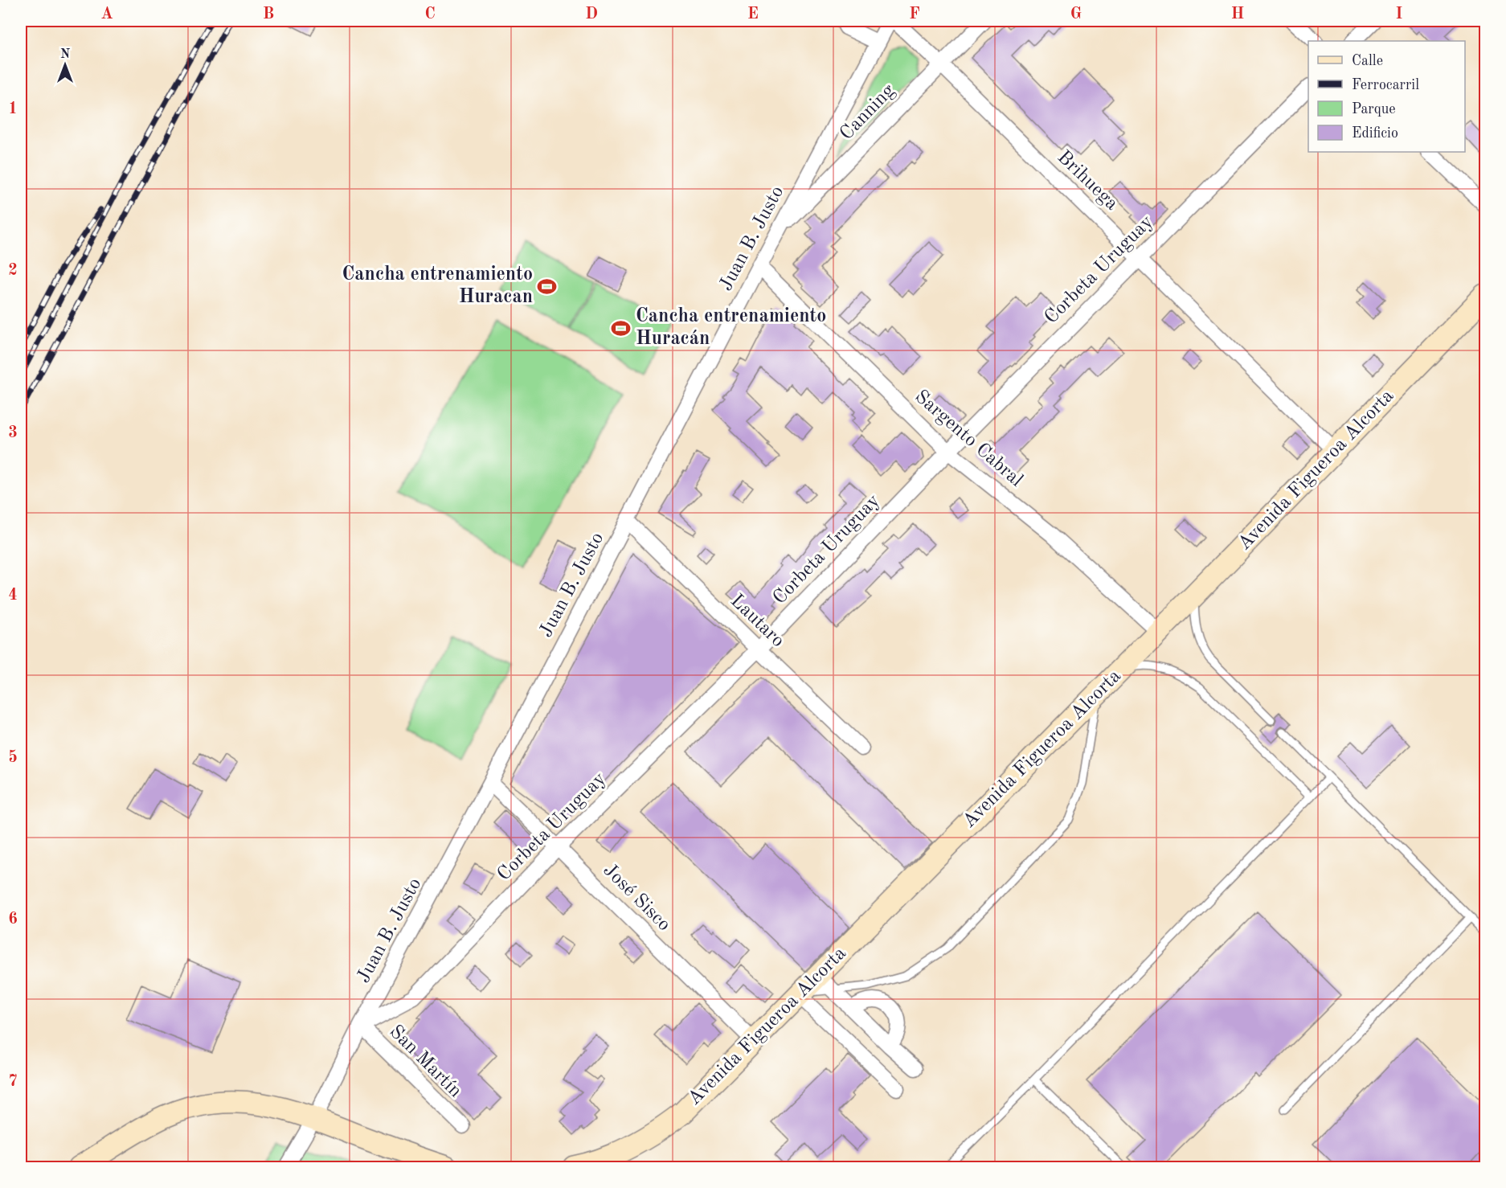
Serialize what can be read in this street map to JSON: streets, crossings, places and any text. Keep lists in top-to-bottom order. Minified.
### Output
{"streets":{"main road":["Avenida Figueroa Alcorta"],"street":["Canning","Brihuega","Juan B. Justo","Corbeta Uruguay","Sargento Cabral","Lautaro","José Sisco","San Martín"]},"crossings":[["Canning","Brihuega"],["Canning","Juan B. Justo"],["Brihuega","Corbeta Uruguay"],["Brihuega","Avenida Figueroa Alcorta"],["Juan B. Justo","Corbeta Uruguay"],["Juan B. Justo","Sargento Cabral"],["Juan B. Justo","Lautaro"],["Juan B. Justo","José Sisco"],["Juan B. Justo","San Martín"],["Corbeta Uruguay","Sargento Cabral"],["Corbeta Uruguay","Lautaro"],["Corbeta Uruguay","José Sisco"],["Corbeta Uruguay","San Martín"],["Sargento Cabral","Avenida Figueroa Alcorta"],["Avenida Figueroa Alcorta","José Sisco"]],"places":{"sports":["Cancha entrenamiento Huracan","Cancha entrenamiento Huracán"]},"legend":["Calle","Ferrocarril","Parque","Edificio"],"north":"top","grid":{"columns":["A","B","C","D","E","F","G","H","I"],"rows":["1","2","3","4","5","6","7"]}}
